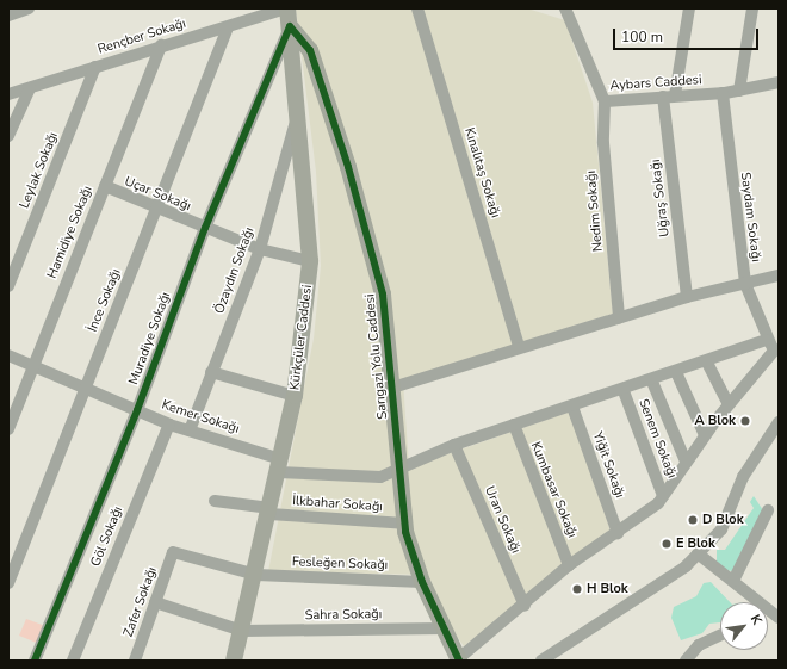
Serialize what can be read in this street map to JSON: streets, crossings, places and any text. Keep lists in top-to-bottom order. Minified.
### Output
{"streets":{"street":["Rençber Sokağı","Aybars Caddesi","Leylak Sokağı","Kınalıtaş Sokağı","Uçar Sokağı","Uğraş Sokağı","Nedim Sokağı","Saydam Sokağı","Hamidiye Sokağı","Özaydın Sokağı","İnce Sokağı","Kürkçüler Caddesi","Muradiye Sokağı","Sarıgazi Yolu Caddesi","Kemer Sokağı","Senem Sokağı","Yiğit Sokağı","Kumbasar Sokağı","İlkbahar Sokağı","Uran Sokağı","Göl Sokağı","Fesleğen Sokağı","Zafer Sokağı","Sahra Sokağı"]},"crossings":[["Rençber Sokağı","Leylak Sokağı"],["Rençber Sokağı","Hamidiye Sokağı"],["Rençber Sokağı","İnce Sokağı"],["Rençber Sokağı","Kürkçüler Caddesi"],["Aybars Caddesi","Uğraş Sokağı"],["Aybars Caddesi","Nedim Sokağı"],["Aybars Caddesi","Saydam Sokağı"],["Uçar Sokağı","Hamidiye Sokağı"],["Uçar Sokağı","Özaydın Sokağı"],["Uçar Sokağı","İnce Sokağı"],["Uçar Sokağı","Kürkçüler Caddesi"],["Uçar Sokağı","Muradiye Sokağı"],["Saydam Sokağı","Kemer Sokağı"],["Hamidiye Sokağı","Kemer Sokağı"],["Özaydın Sokağı","Kürkçüler Caddesi"],["Özaydın Sokağı","Kemer Sokağı"],["İnce Sokağı","Kemer Sokağı"],["Kürkçüler Caddesi","Muradiye Sokağı"],["Kürkçüler Caddesi","Sarıgazi Yolu Caddesi"],["Kürkçüler Caddesi","Kemer Sokağı"],["Kürkçüler Caddesi","İlkbahar Sokağı"],["Kürkçüler Caddesi","Fesleğen Sokağı"],["Kürkçüler Caddesi","Sahra Sokağı"],["Muradiye Sokağı","Sarıgazi Yolu Caddesi"],["Muradiye Sokağı","Kemer Sokağı"],["Sarıgazi Yolu Caddesi","Kemer Sokağı"],["Sarıgazi Yolu Caddesi","İlkbahar Sokağı"],["Sarıgazi Yolu Caddesi","Fesleğen Sokağı"],["Sarıgazi Yolu Caddesi","Sahra Sokağı"],["Kemer Sokağı","Senem Sokağı"],["Kemer Sokağı","Yiğit Sokağı"],["Kemer Sokağı","Kumbasar Sokağı"],["Kemer Sokağı","Uran Sokağı"],["Kemer Sokağı","Göl Sokağı"],["Fesleğen Sokağı","Zafer Sokağı"],["Zafer Sokağı","Sahra Sokağı"]],"places":["A Blok","D Blok","E Blok","H Blok"],"scale_bar":"100 m","north":"top right"}
